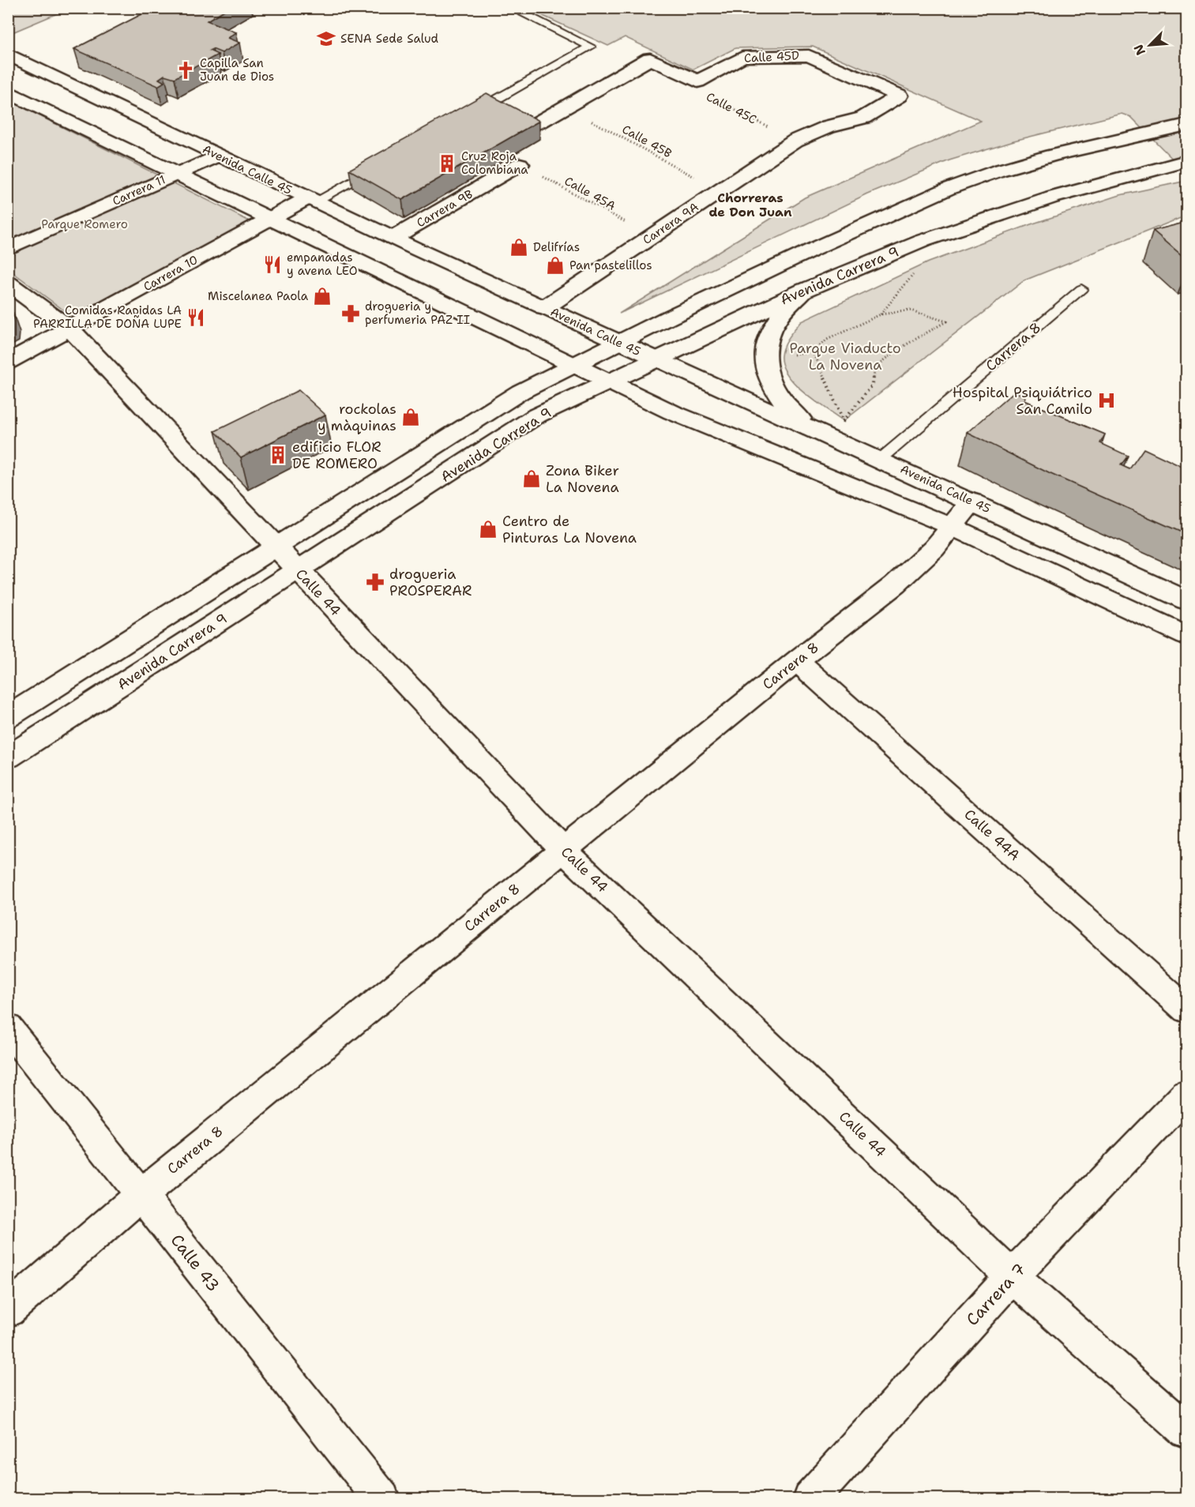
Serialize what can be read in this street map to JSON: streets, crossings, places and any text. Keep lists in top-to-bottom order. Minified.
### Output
{"streets":{"main road":["Calle 45D","Calle 45C","Avenida Calle 45","Carrera 11","Carrera 9B","Carrera 9A","Carrera 10","Avenida Carrera 9","Carrera 8","Calle 44","Calle 44A","Calle 43","Carrera 7"],"path":["Calle 45B","Calle 45A"]},"crossings":[["Calle 45D","Calle 45C"],["Calle 45D","Carrera 9A"],["Calle 45C","Calle 45B"],["Calle 45C","Carrera 9A"],["Calle 45B","Carrera 9A"],["Avenida Calle 45","Carrera 11"],["Avenida Calle 45","Carrera 9B"],["Avenida Calle 45","Carrera 9A"],["Avenida Calle 45","Carrera 10"],["Avenida Calle 45","Avenida Carrera 9"],["Avenida Calle 45","Carrera 8"],["Calle 45A","Carrera 9B"],["Calle 45A","Carrera 9A"],["Carrera 10","Calle 44"],["Avenida Carrera 9","Calle 44"],["Carrera 8","Calle 44"],["Carrera 8","Calle 44A"],["Carrera 8","Calle 43"],["Calle 44","Carrera 7"]],"districts":["Chorreras de Don Juan"],"parks":["Parque Romero","Parque Viaducto La Novena"],"places":{"school or university":["SENA Sede Salud"],"church":["Capilla San Juan de Dios"],"building":["Cruz Roja Colombiana","edificio FLOR DE ROMERO"],"shop":["Delifrías","Pan pastelillos","Miscelanea Paola","rockolas y màquinas","Zona Biker La Novena","Centro de Pinturas La Novena"],"restaurant":["empanadas y avena LEO","Comidas Rapidas LA PARRILLA DE DOÑA LUPE"],"pharmacy":["drogueria y perfumeria PAZ II","drogueria PROSPERAR"],"hospital":["Hospital Psiquiátrico San Camilo"]},"north":"bottom left"}
